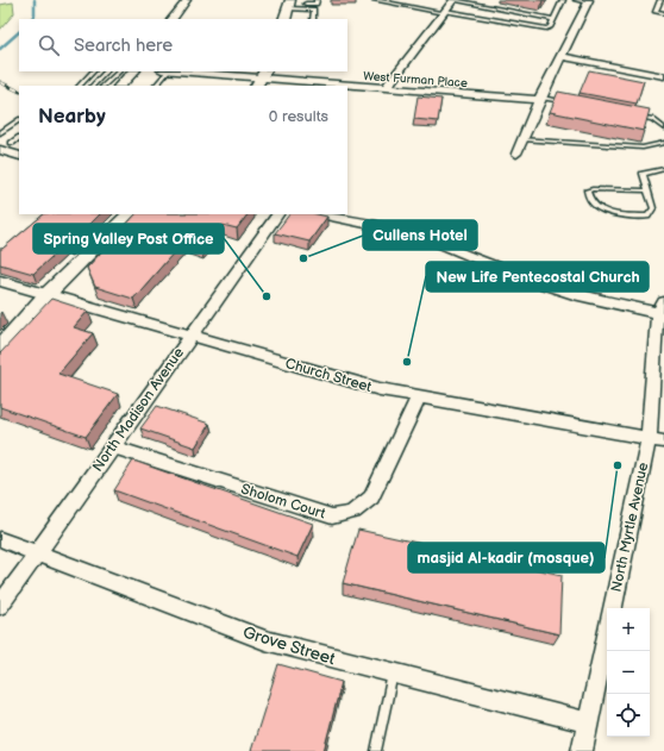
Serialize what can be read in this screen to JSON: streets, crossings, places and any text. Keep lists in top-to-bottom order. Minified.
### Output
{"streets":{"street":["West Furman Place","Church Street","North Madison Avenue","Sholom Court","North Myrtle Avenue","Grove Street"]},"crossings":[["Church Street","North Madison Avenue"],["Church Street","Sholom Court"],["Church Street","North Myrtle Avenue"],["North Madison Avenue","Sholom Court"],["North Madison Avenue","Grove Street"]],"places":["Cullens Hotel","Spring Valley Post Office","New Life Pentecostal Church","masjid Al-kadir (mosque)"],"page":{"search":"Search here","heading":["Nearby","0 results"],"map_buttons":["+","−"]}}
